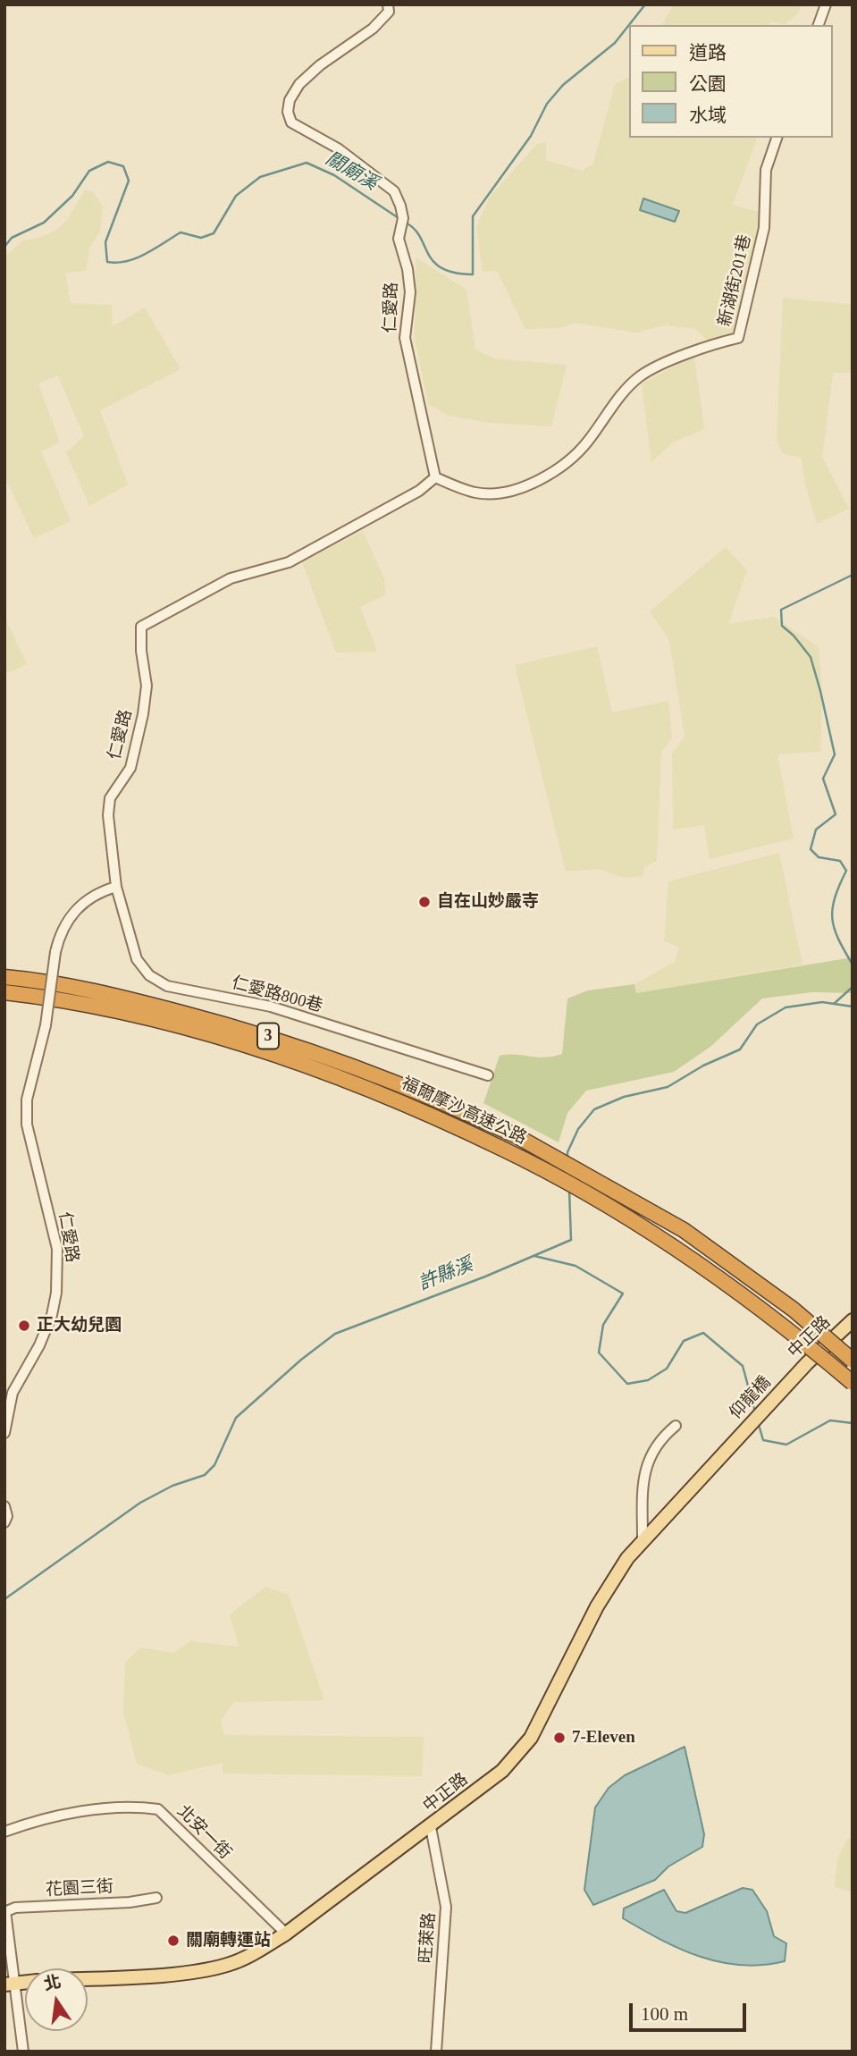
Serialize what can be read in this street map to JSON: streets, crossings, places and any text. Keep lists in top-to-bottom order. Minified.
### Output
{"streets":{"highway":["3","福爾摩沙高速公路"],"main road":["中正路","仰龍橋"],"street":["新湖街201巷","仁愛路","仁愛路800巷","北安一街","花園三街","旺萊路"]},"crossings":[["新湖街201巷","仁愛路"],["仁愛路","仁愛路800巷"],["中正路","仰龍橋"],["中正路","北安一街"],["中正路","旺萊路"]],"water":["關廟溪","許縣溪"],"places":["自在山妙嚴寺","正大幼兒園","7-Eleven","關廟轉運站"],"legend":["道路","公園","水域"],"scale_bar":"100 m","north":"top"}
